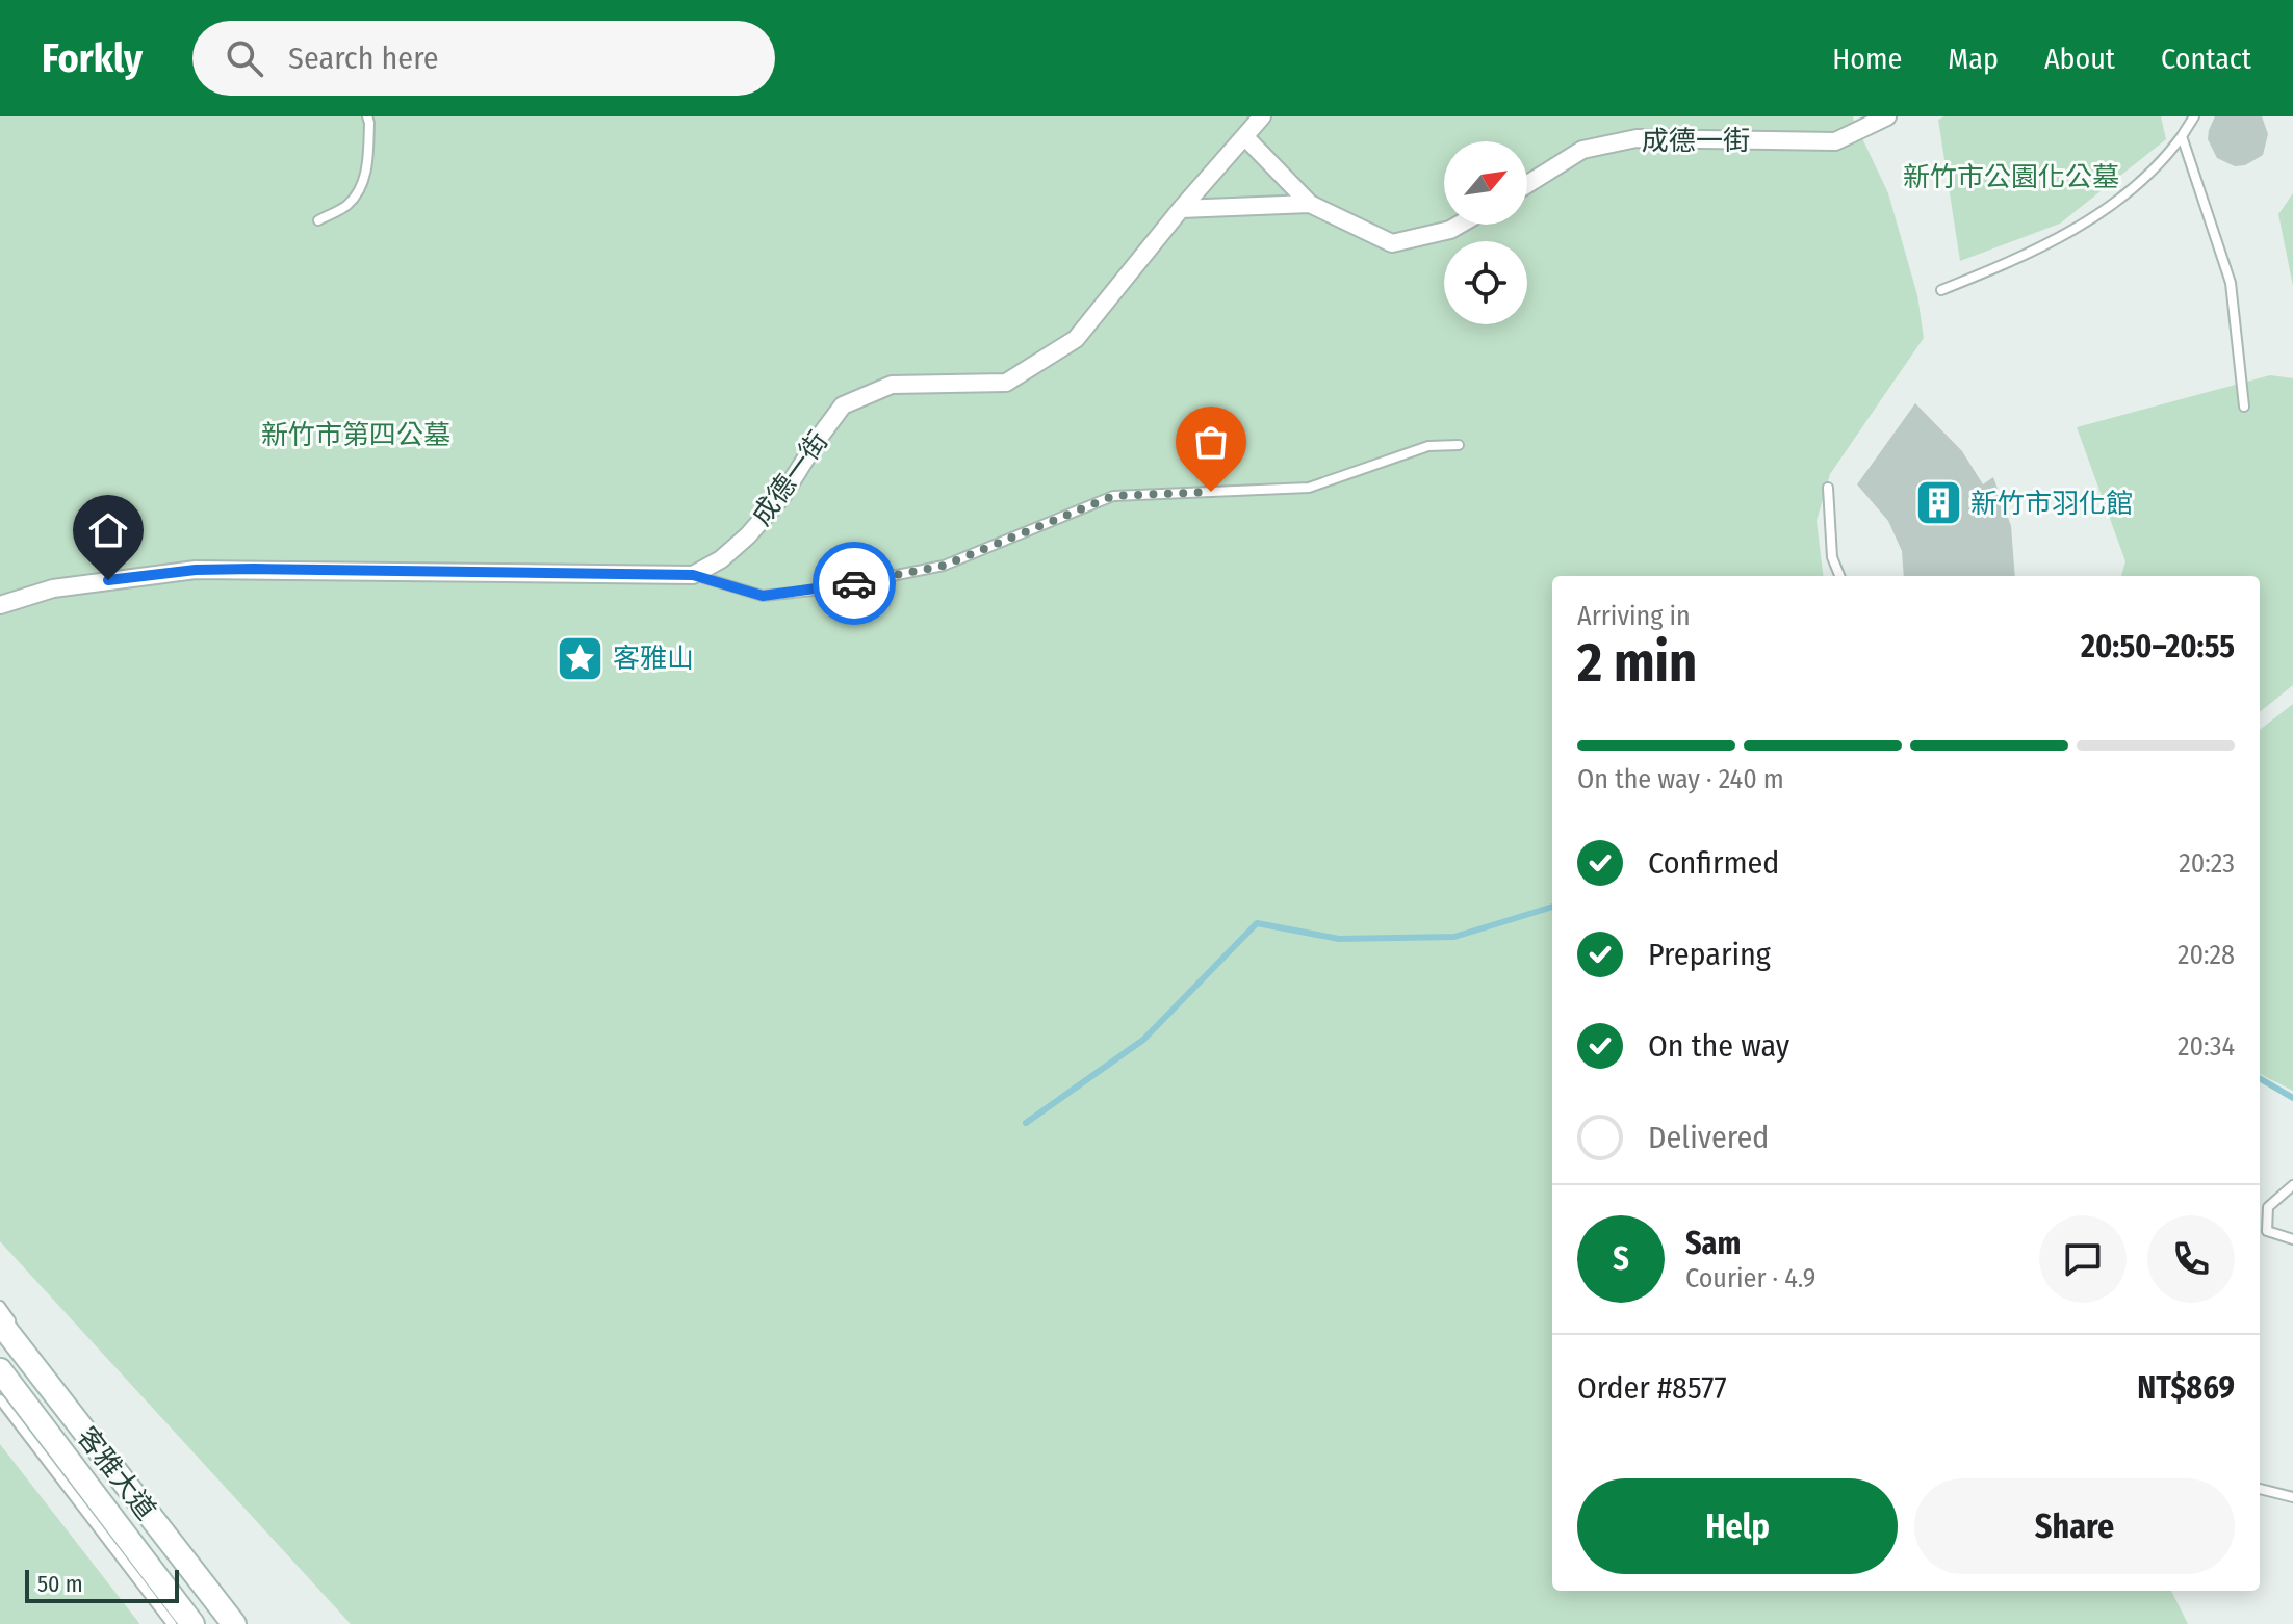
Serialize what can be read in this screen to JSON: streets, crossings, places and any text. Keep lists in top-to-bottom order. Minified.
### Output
{"streets":{"street":["成德一街","客雅大道"]},"parks":["新竹市公園化公墓","新竹市第四公墓"],"places":{"building":["新竹市羽化館"],"place":["客雅山"]},"scale_bar":"50 m","north":"top right","page":{"header":"Forkly","search":"Search here","nav":["Home","Map","About","Contact"],"heading":["2 min","Arriving in","20:50–20:55"],"panel":["Sam","Courier · 4.9","Order #8577","NT$869"],"bar":"On the way · 240 m","list":[["Confirmed","20:23"],["Preparing","20:28"],["On the way","20:34"],"Delivered"],"round":"S","buttons":["Help","Share"],"scale":"50 m"}}
